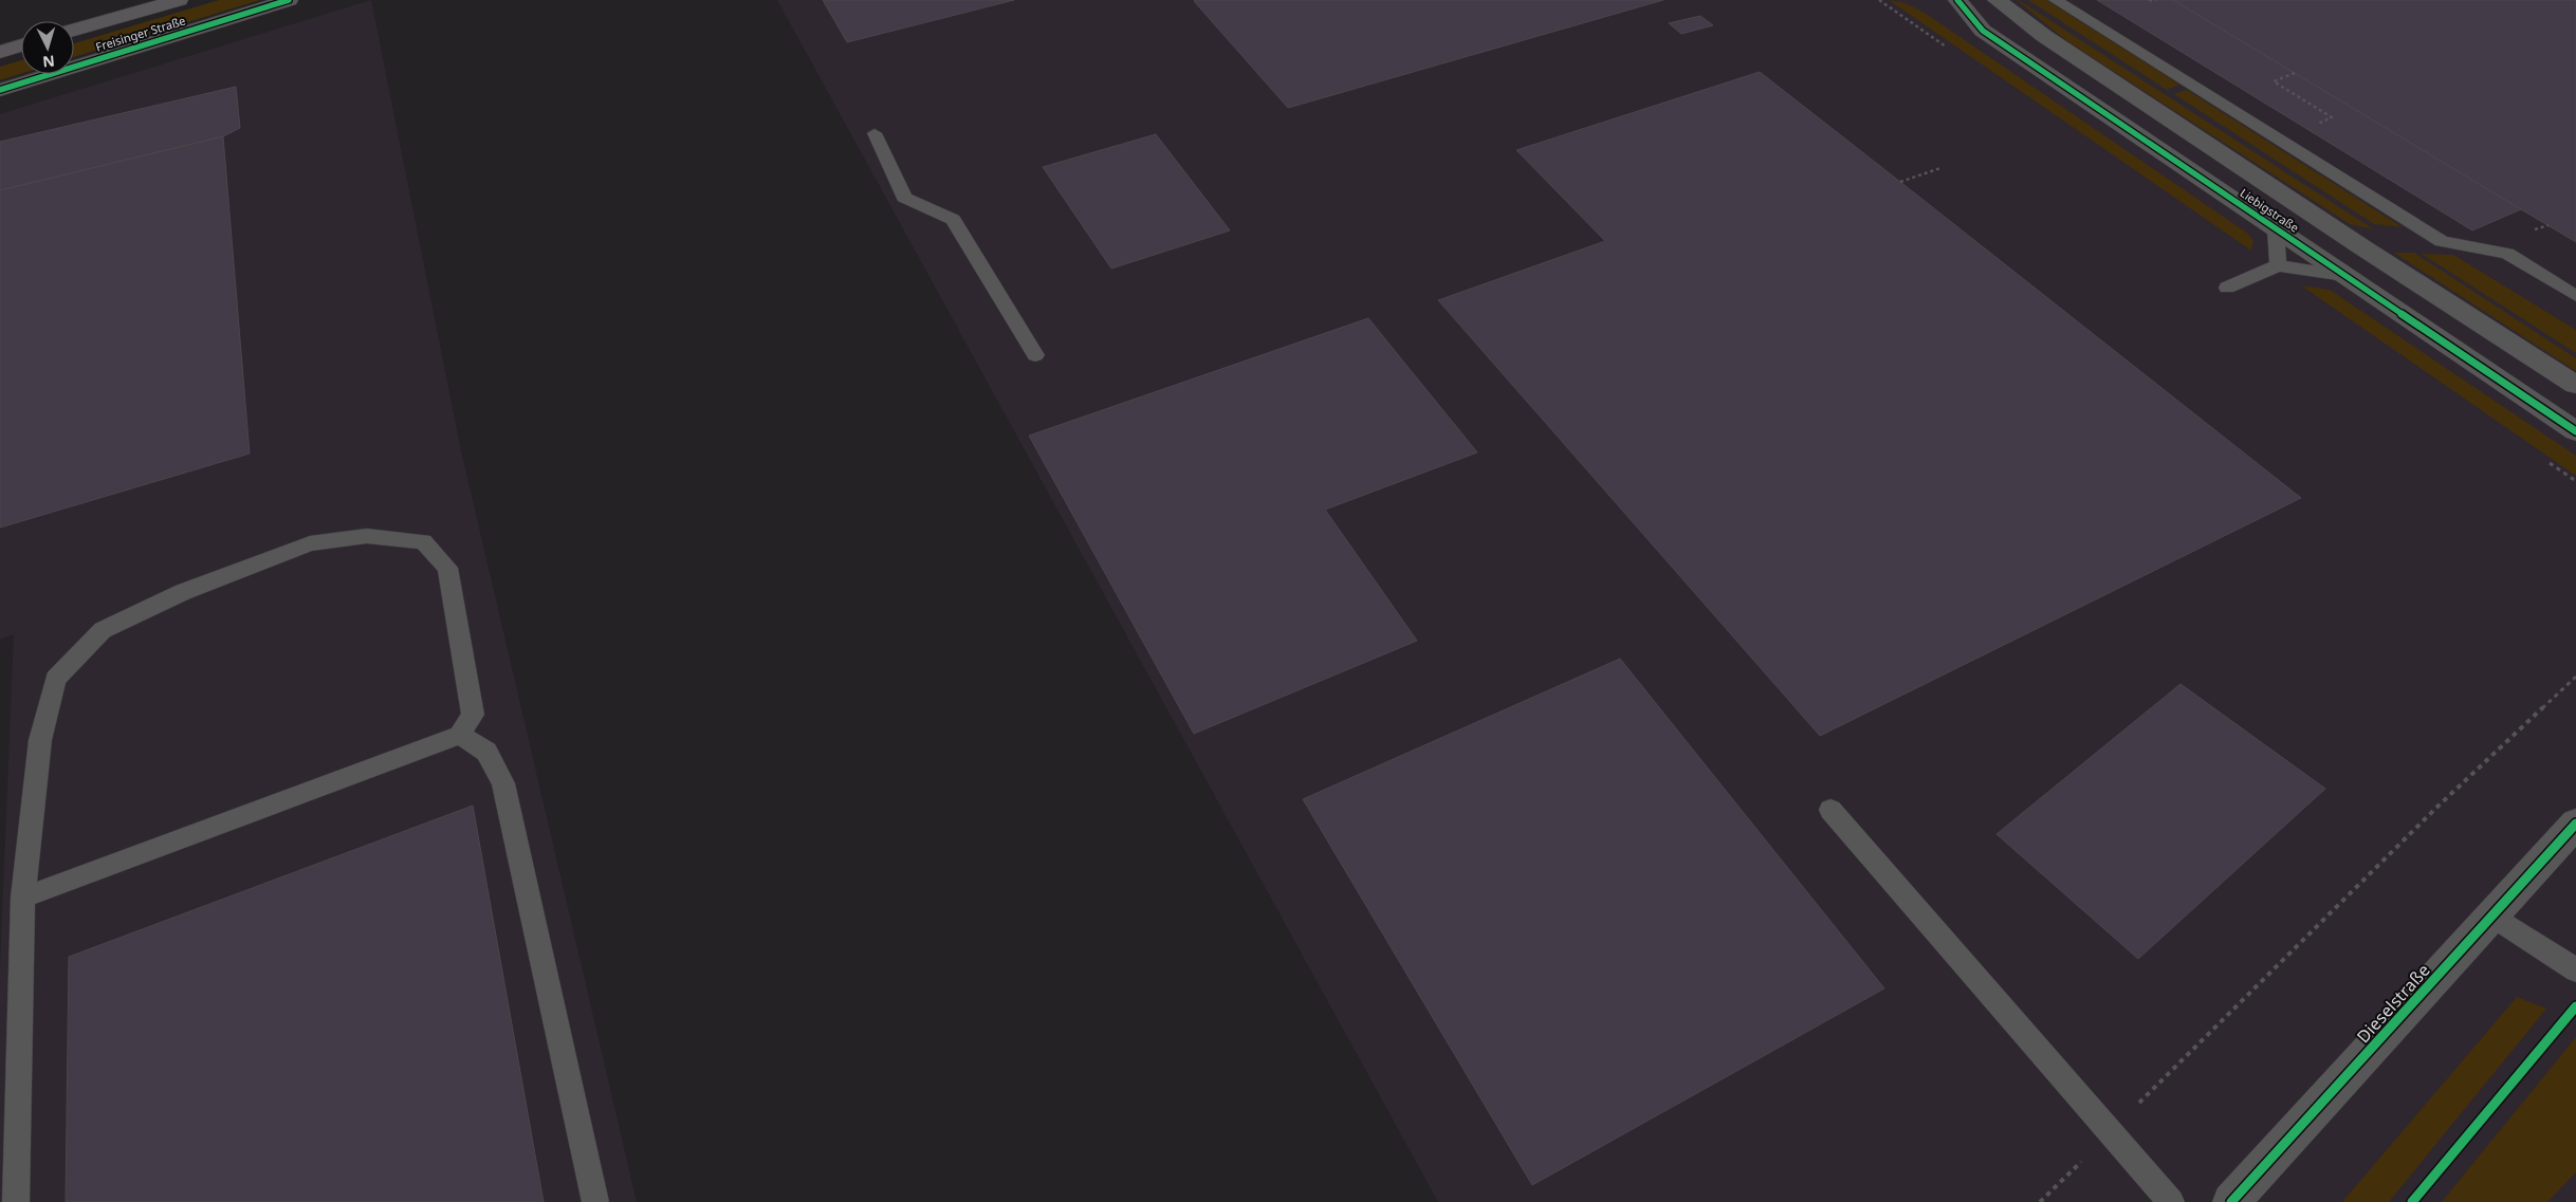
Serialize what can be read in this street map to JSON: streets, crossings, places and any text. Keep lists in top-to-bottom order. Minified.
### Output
{"streets":{"street":["Freisinger Straße","Liebigstraße","Dieselstraße"]},"north":"bottom"}
